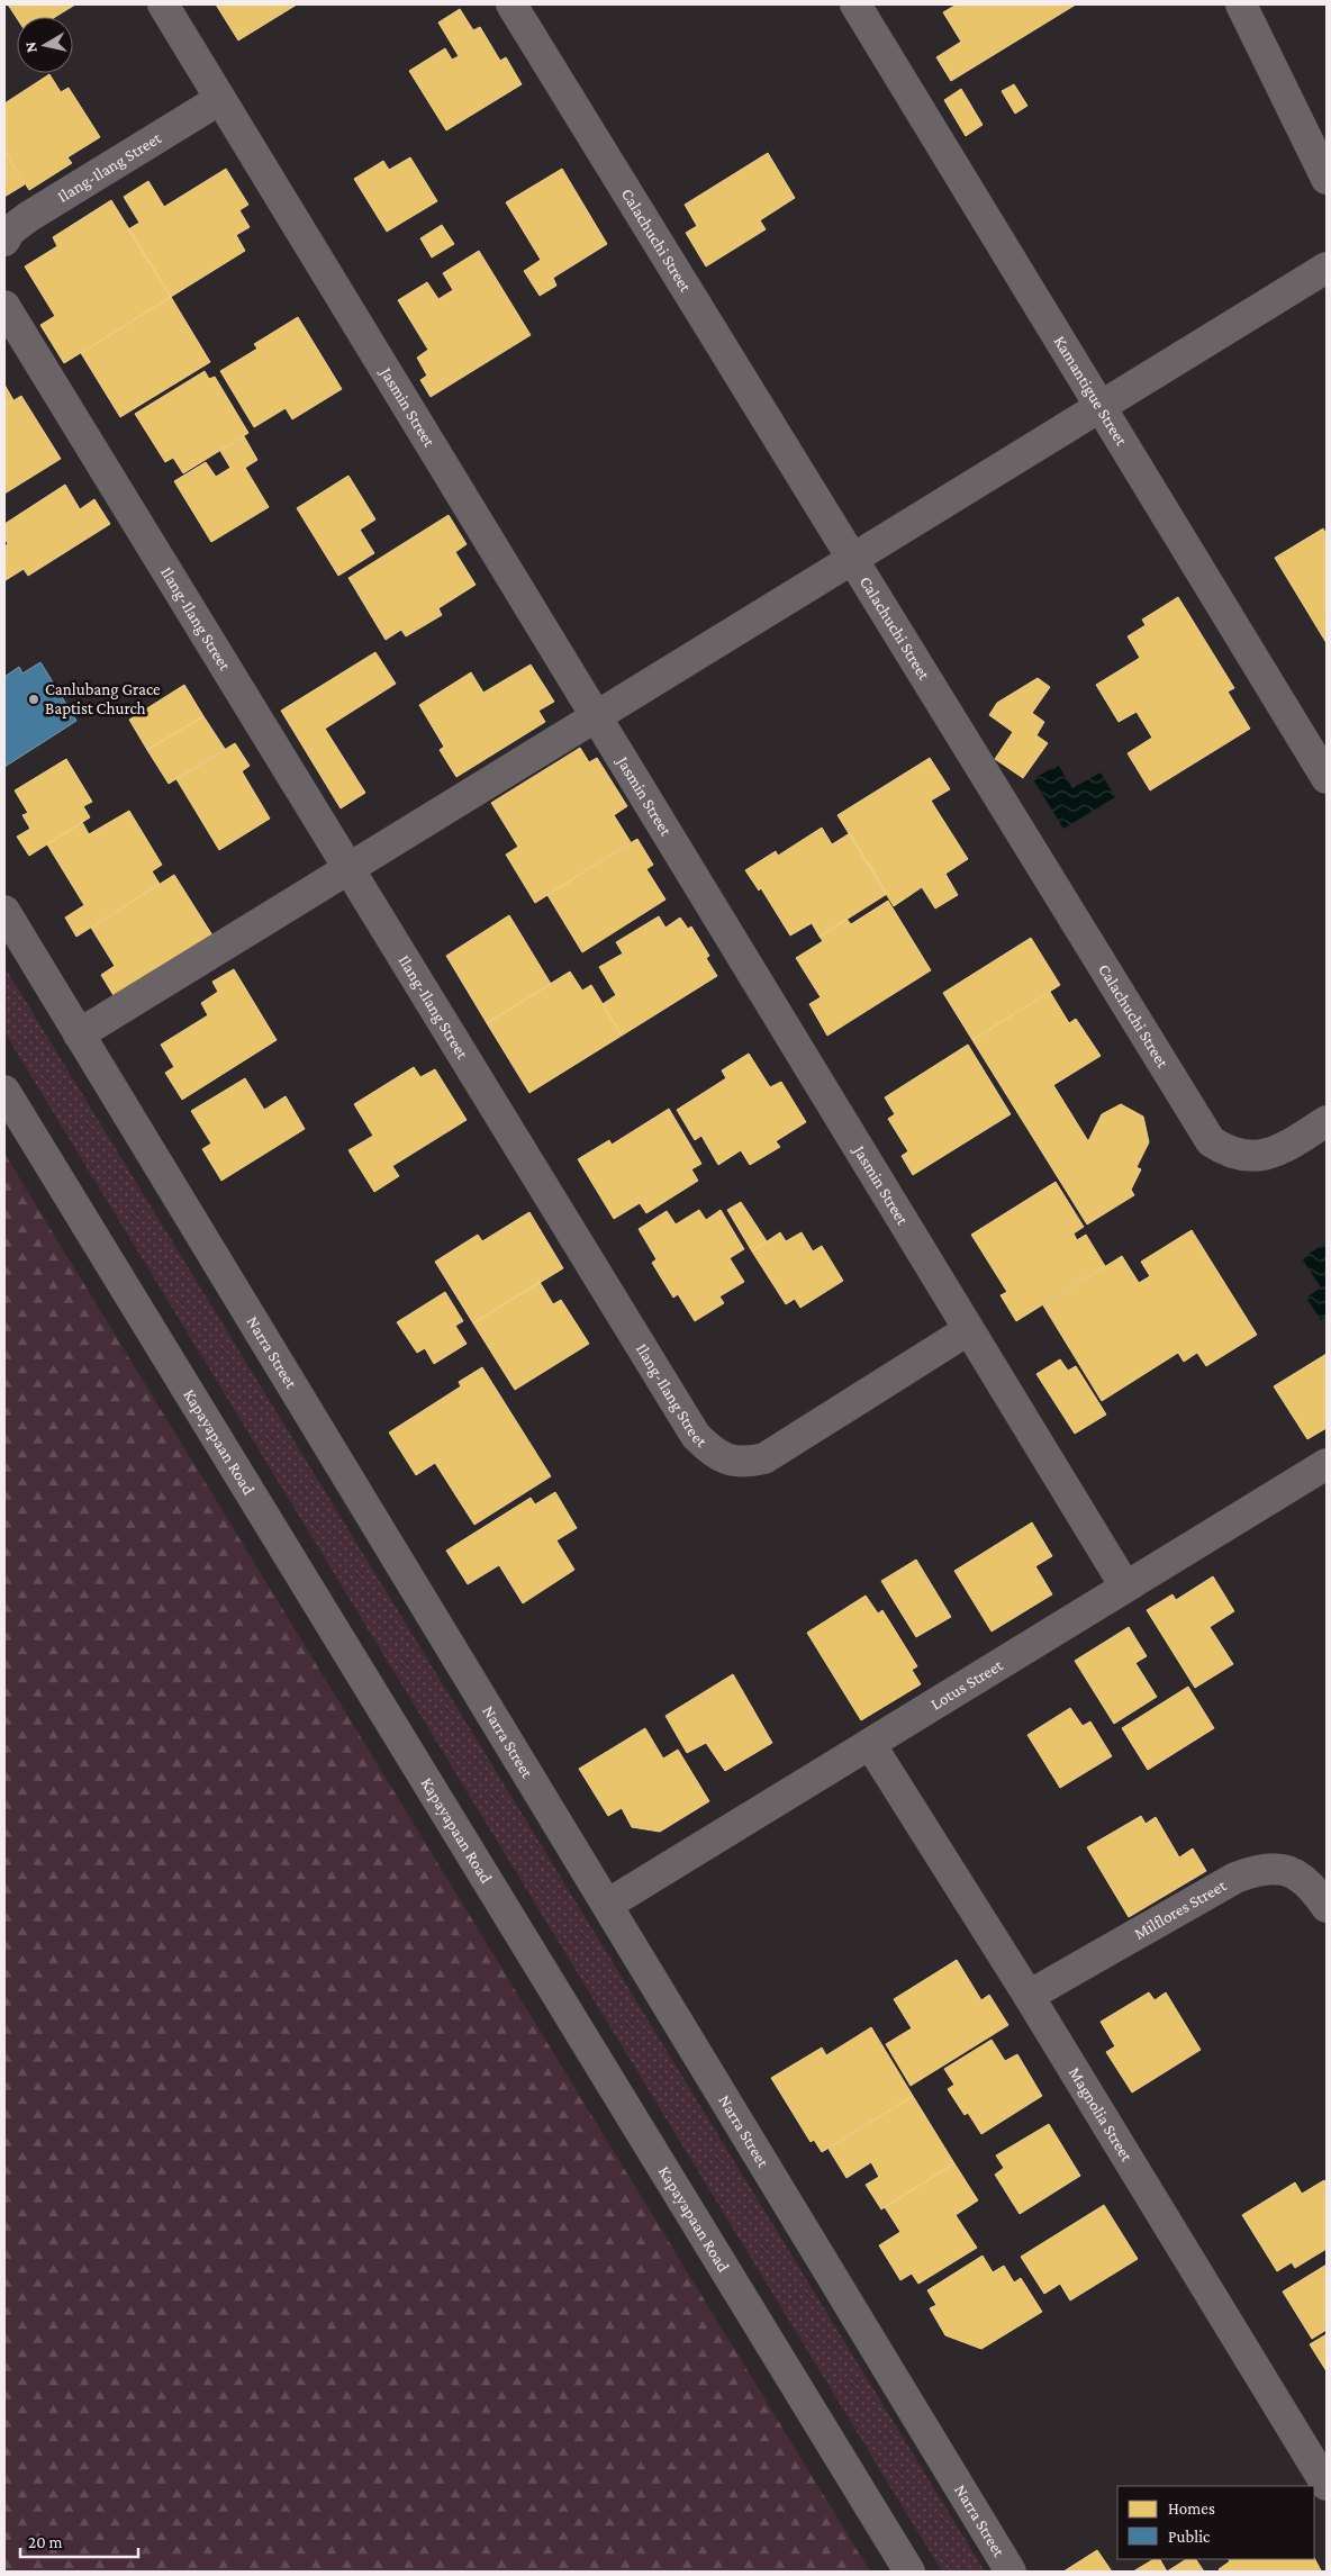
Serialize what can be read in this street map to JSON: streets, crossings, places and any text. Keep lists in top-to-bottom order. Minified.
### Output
{"streets":{"street":["Ilang-Ilang Street","Calachuchi Street","Kamantigue Street","Jasmin Street","Narra Street","Kapayapaan Road","Lotus Street","Milflores Street","Magnolia Street"]},"crossings":[["Ilang-Ilang Street","Jasmin Street"],["Jasmin Street","Lotus Street"],["Narra Street","Lotus Street"],["Lotus Street","Magnolia Street"],["Milflores Street","Magnolia Street"]],"places":["Canlubang Grace Baptist Church"],"legend":["Homes","Public"],"scale_bar":"20 m","north":"left"}
